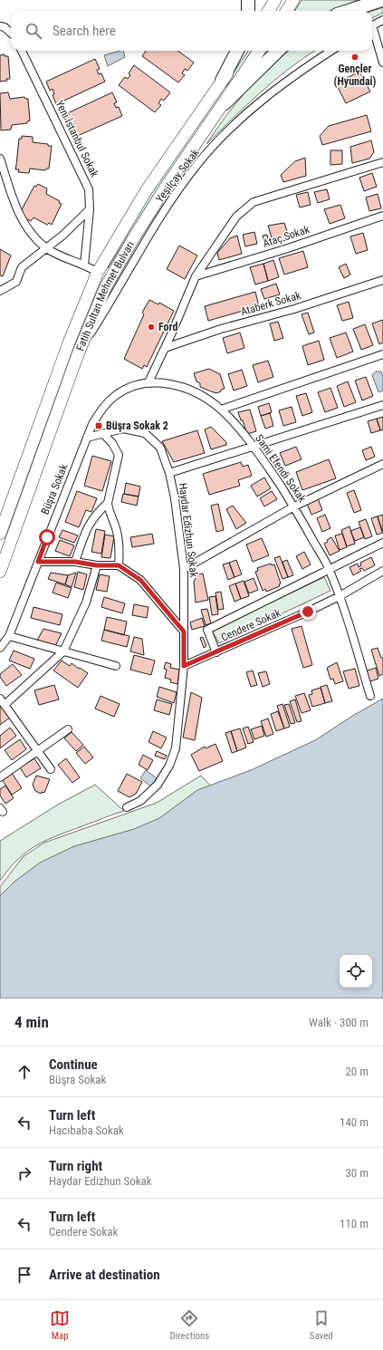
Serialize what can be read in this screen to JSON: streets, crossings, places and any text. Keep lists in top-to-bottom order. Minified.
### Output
{"streets":{"main road":["Fatih Sultan Mehmet Bulvarı"],"street":["Yeni İstanbul Sokak","Yeşilçay Sokak","Ataç Sokak","Ataberk Sokak","Sami Efendi Sokak","Büşra Sokak","Haydar Edizhun Sokak","Cendere Sokak"]},"crossings":[["Yeşilçay Sokak","Fatih Sultan Mehmet Bulvarı"],["Sami Efendi Sokak","Büşra Sokak"],["Sami Efendi Sokak","Haydar Edizhun Sokak"],["Sami Efendi Sokak","Cendere Sokak"],["Büşra Sokak","Haydar Edizhun Sokak"],["Haydar Edizhun Sokak","Cendere Sokak"]],"places":{"other":["Gençler (Hyundai)","Ford"],"transit":["Büşra Sokak 2"]},"page":{"search":"Search here","heading":["4 min","Walk · 300 m"],"list":[["Continue","Büşra Sokak","20 m"],["Turn left","Hacıbaba Sokak","140 m"],["Turn right","Haydar Edizhun Sokak","30 m"],["Turn left","Cendere Sokak","110 m"],"Arrive at destination"],"nav":["Map","Directions","Saved"]}}
